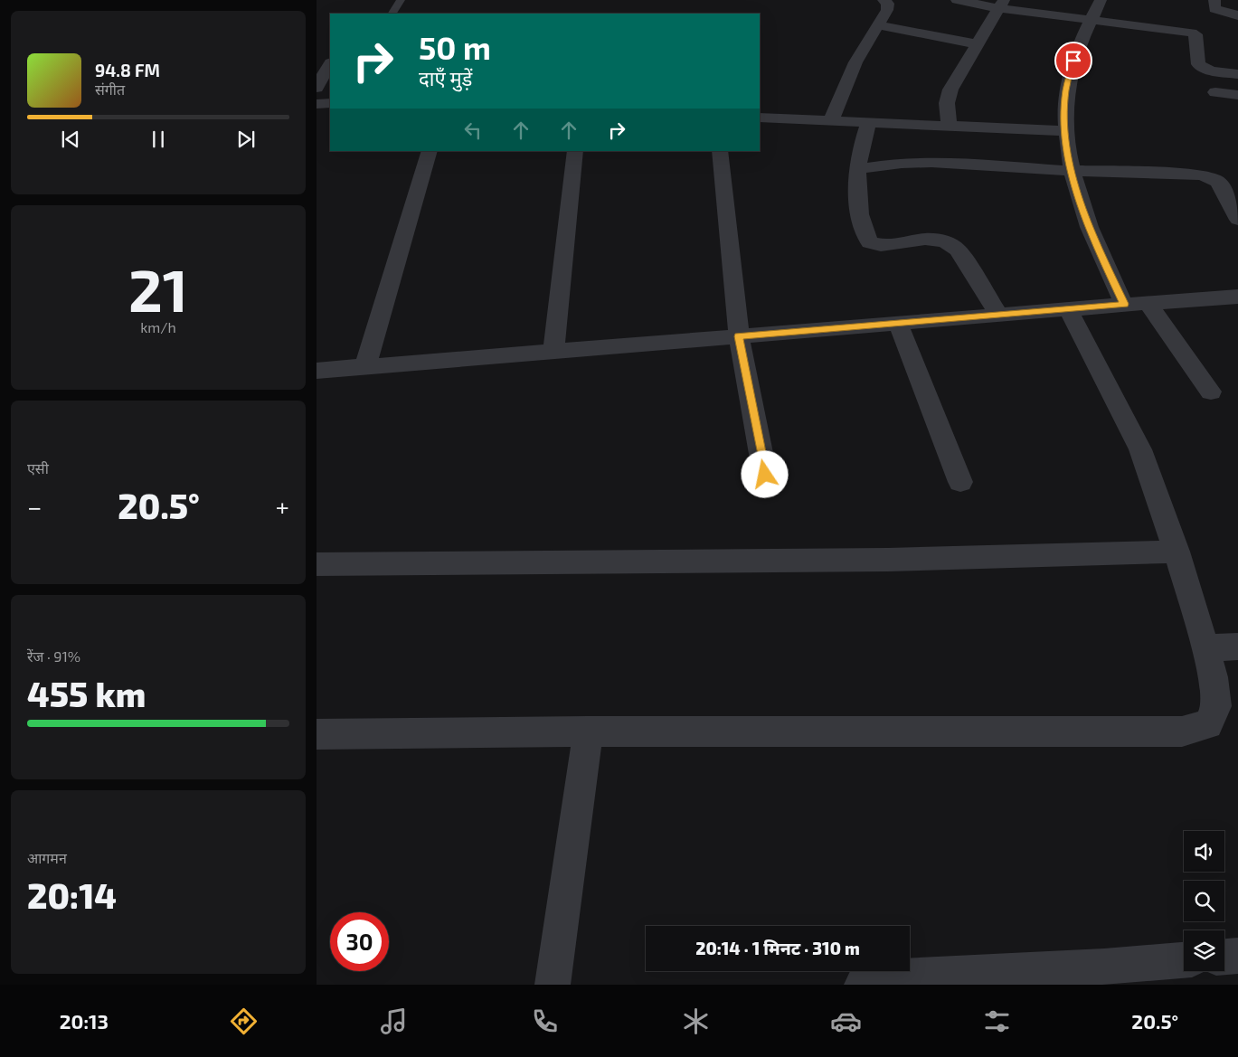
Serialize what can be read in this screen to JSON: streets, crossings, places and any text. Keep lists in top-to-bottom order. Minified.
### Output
{"page":{"turn":["50 m","दाएँ मुड़ें"],"song":["94.8 FM","संगीत"],"tile":[["21","km/h"],"एसी",["रेंज · 91%","455 km"],["आगमन","20:14"]],"heat":["−","20.5°","+"],"limit":"30","trip":"20:14 · 1 मिनट · 310 m","tabs":["20:13","20.5°"]}}
